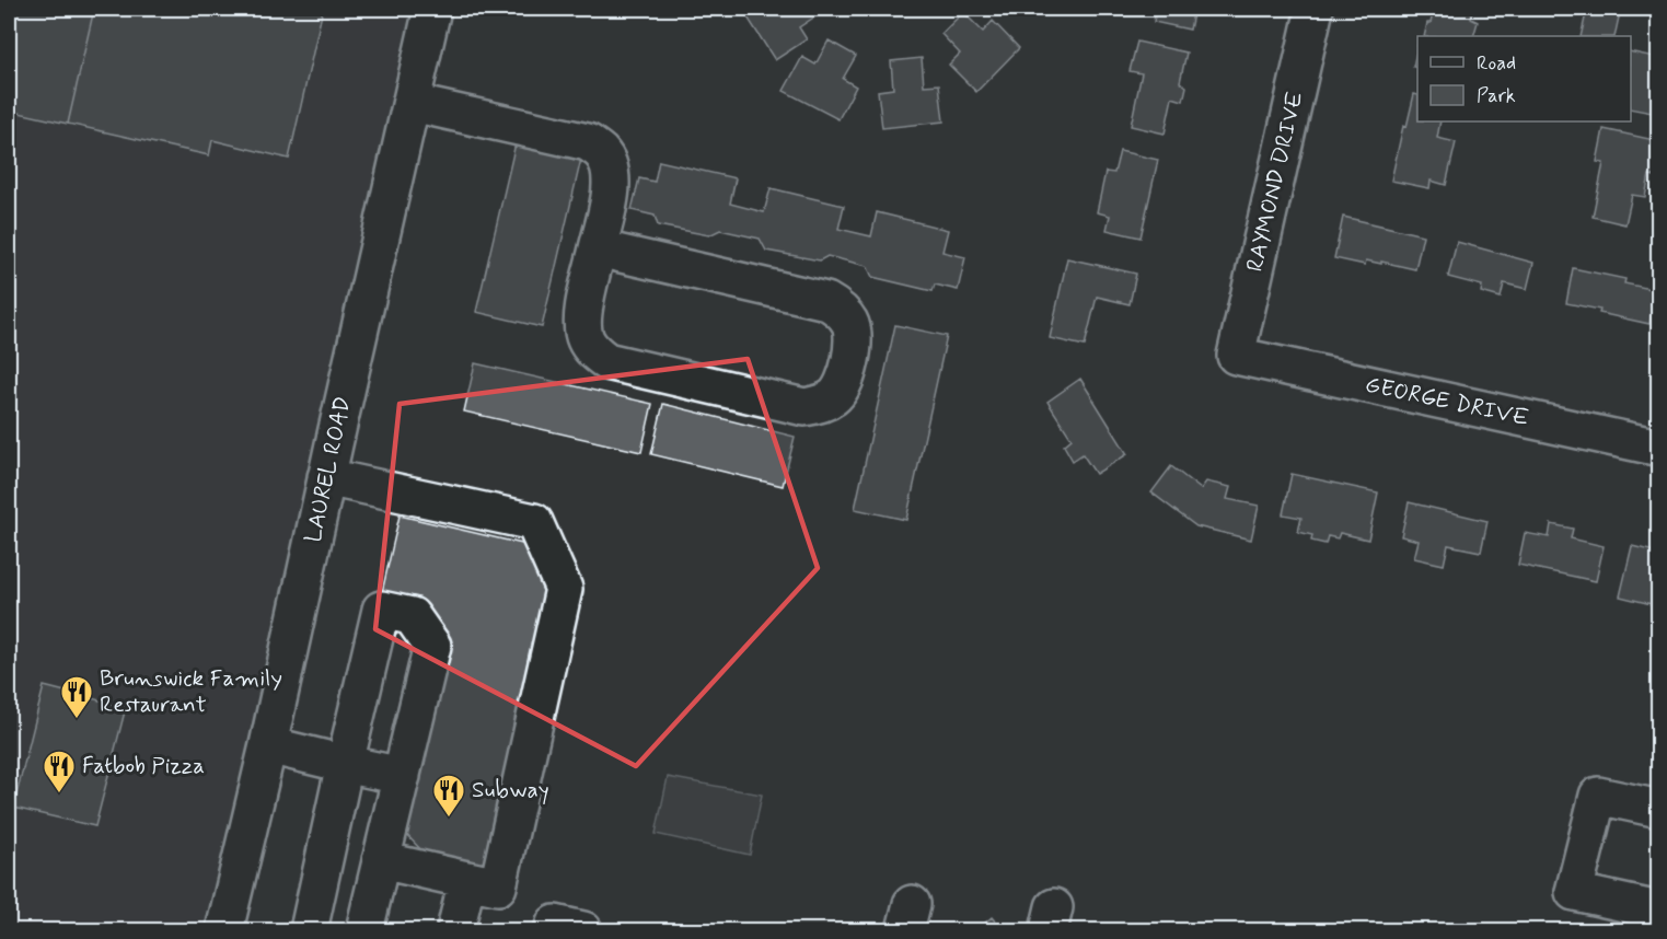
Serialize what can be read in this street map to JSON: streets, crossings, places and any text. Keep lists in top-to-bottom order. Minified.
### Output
{"streets":{"street":["RAYMOND DRIVE","GEORGE DRIVE","LAUREL ROAD"]},"crossings":[["RAYMOND DRIVE","GEORGE DRIVE"]],"places":{"restaurant":["Brunswick Family Restaurant","Fatbob Pizza","Subway"]},"legend":["Road","Park"]}
